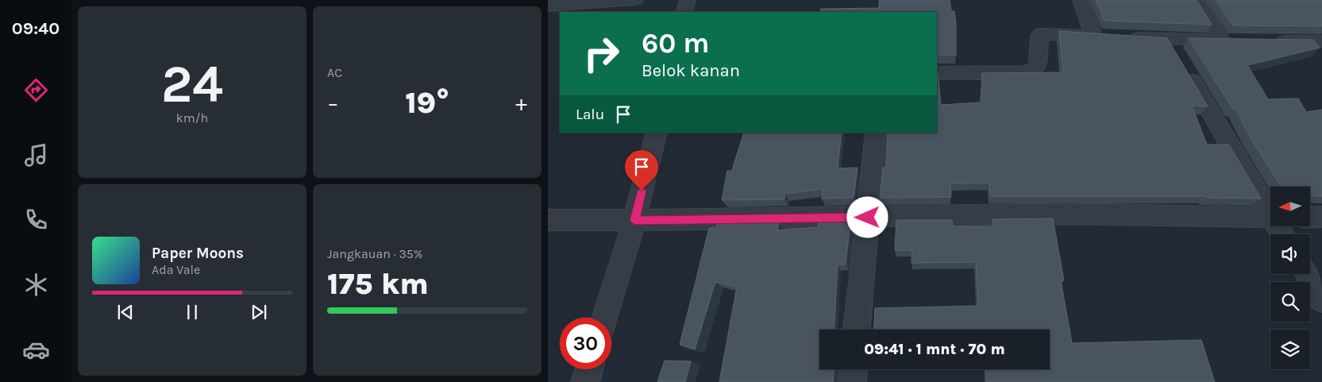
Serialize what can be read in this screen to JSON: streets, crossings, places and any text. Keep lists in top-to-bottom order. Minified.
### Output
{"north":"left","page":{"tabs":"09:40","tile":[["24","km/h"],"AC",["Jangkauan · 35%","175 km"]],"turn":["60 m","Belok kanan"],"heat":["−","19°","+"],"then":"Lalu","song":["Paper Moons","Ada Vale"],"limit":"30","trip":"09:41 · 1 mnt · 70 m"}}
